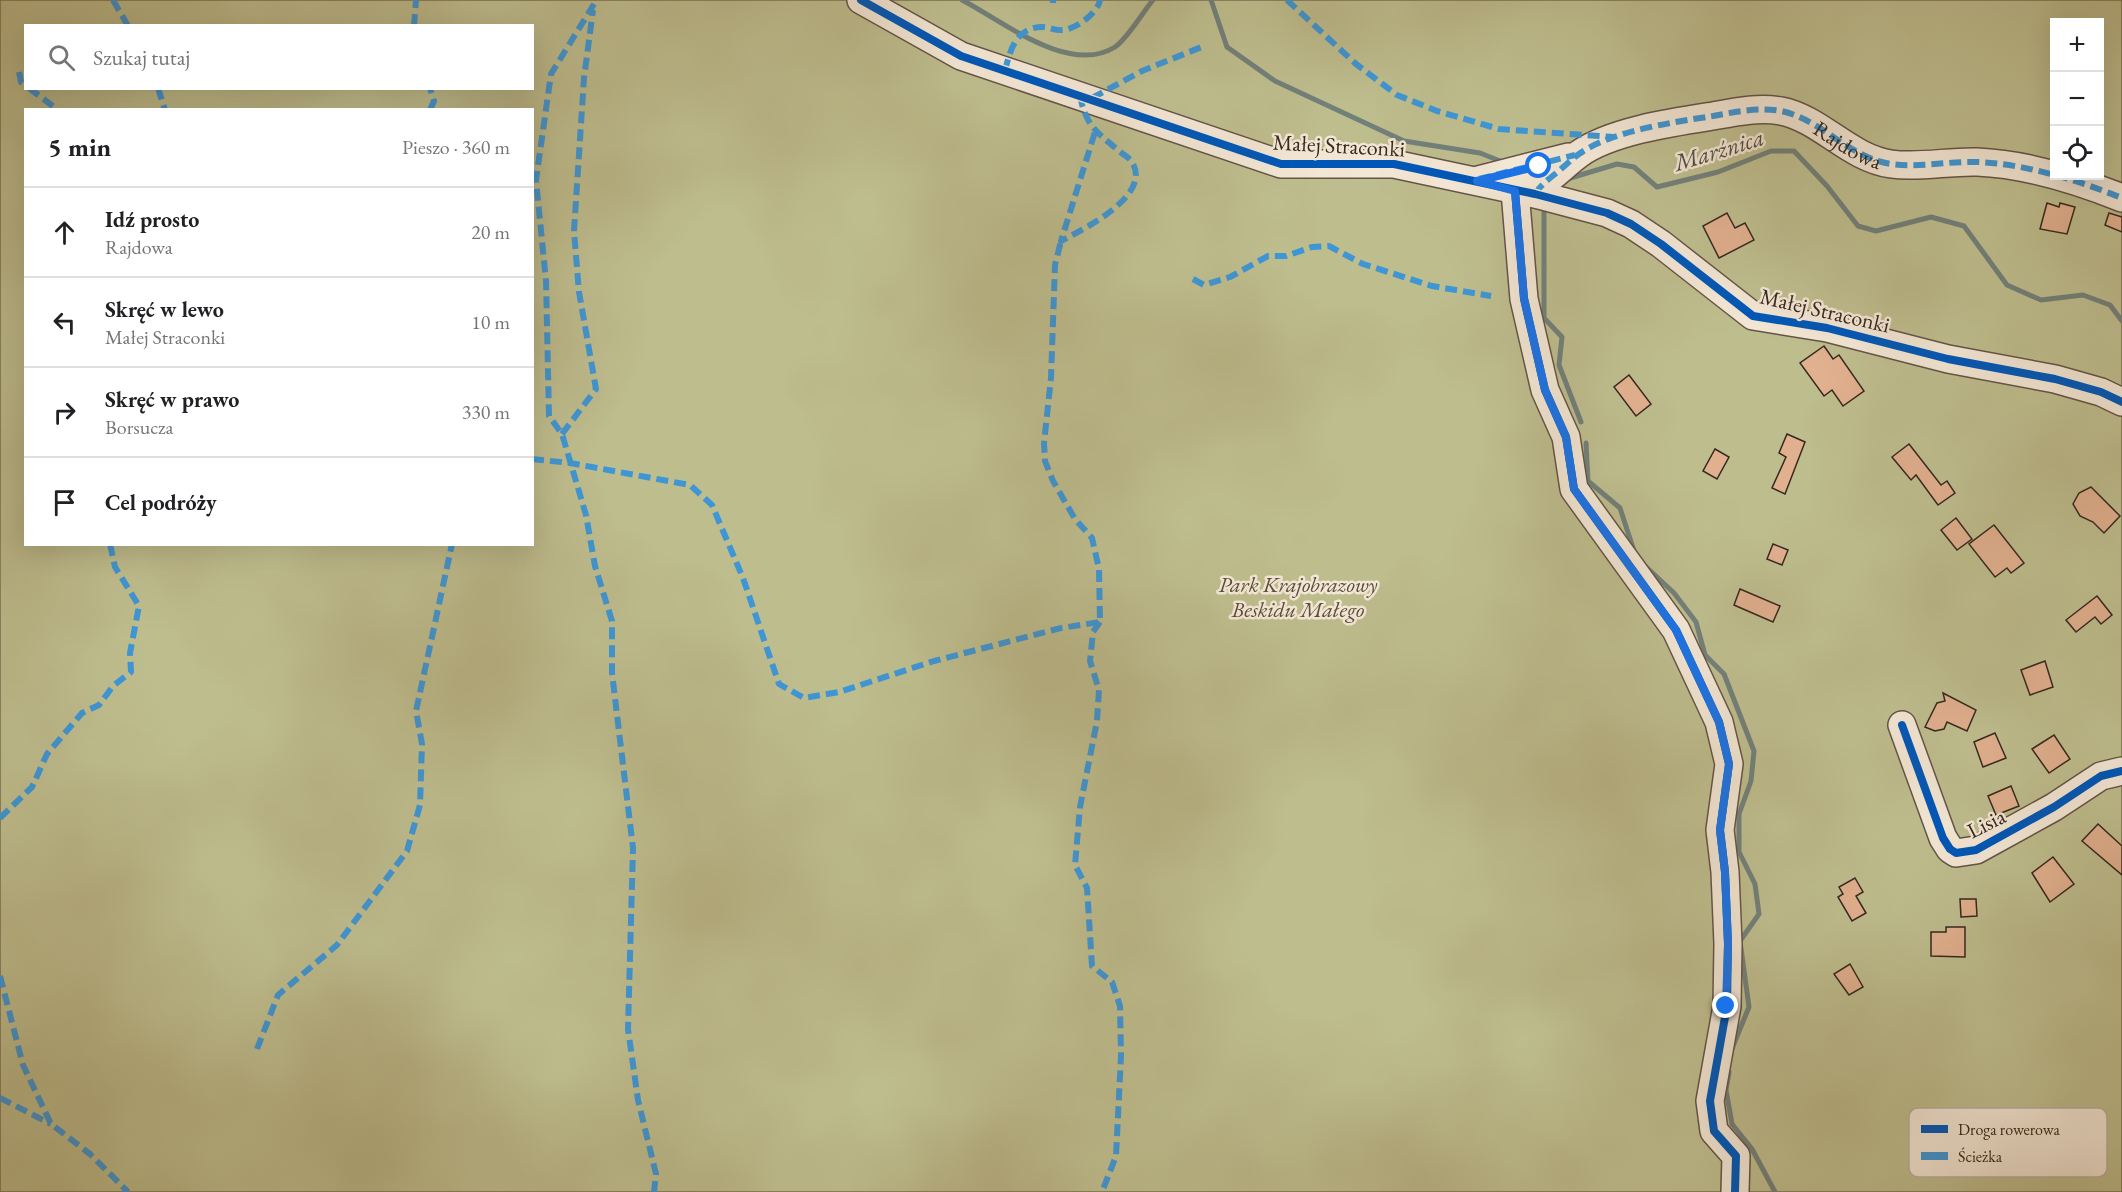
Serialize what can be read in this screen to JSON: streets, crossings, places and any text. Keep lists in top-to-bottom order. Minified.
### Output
{"streets":{"street":["Rajdowa","Małej Straconki","Lisia"]},"crossings":[["Rajdowa","Małej Straconki"]],"water":["Marźnica"],"parks":["Park Krajobrazowy Beskidu Małego"],"legend":["Droga rowerowa","Ścieżka"],"page":{"map_buttons":["+","−"],"search":"Szukaj tutaj","heading":["5 min","Pieszo · 360 m"],"list":[["Idź prosto","Rajdowa","20 m"],["Skręć w lewo","Małej Straconki","10 m"],["Skręć w prawo","Borsucza","330 m"],"Cel podróży"]}}
